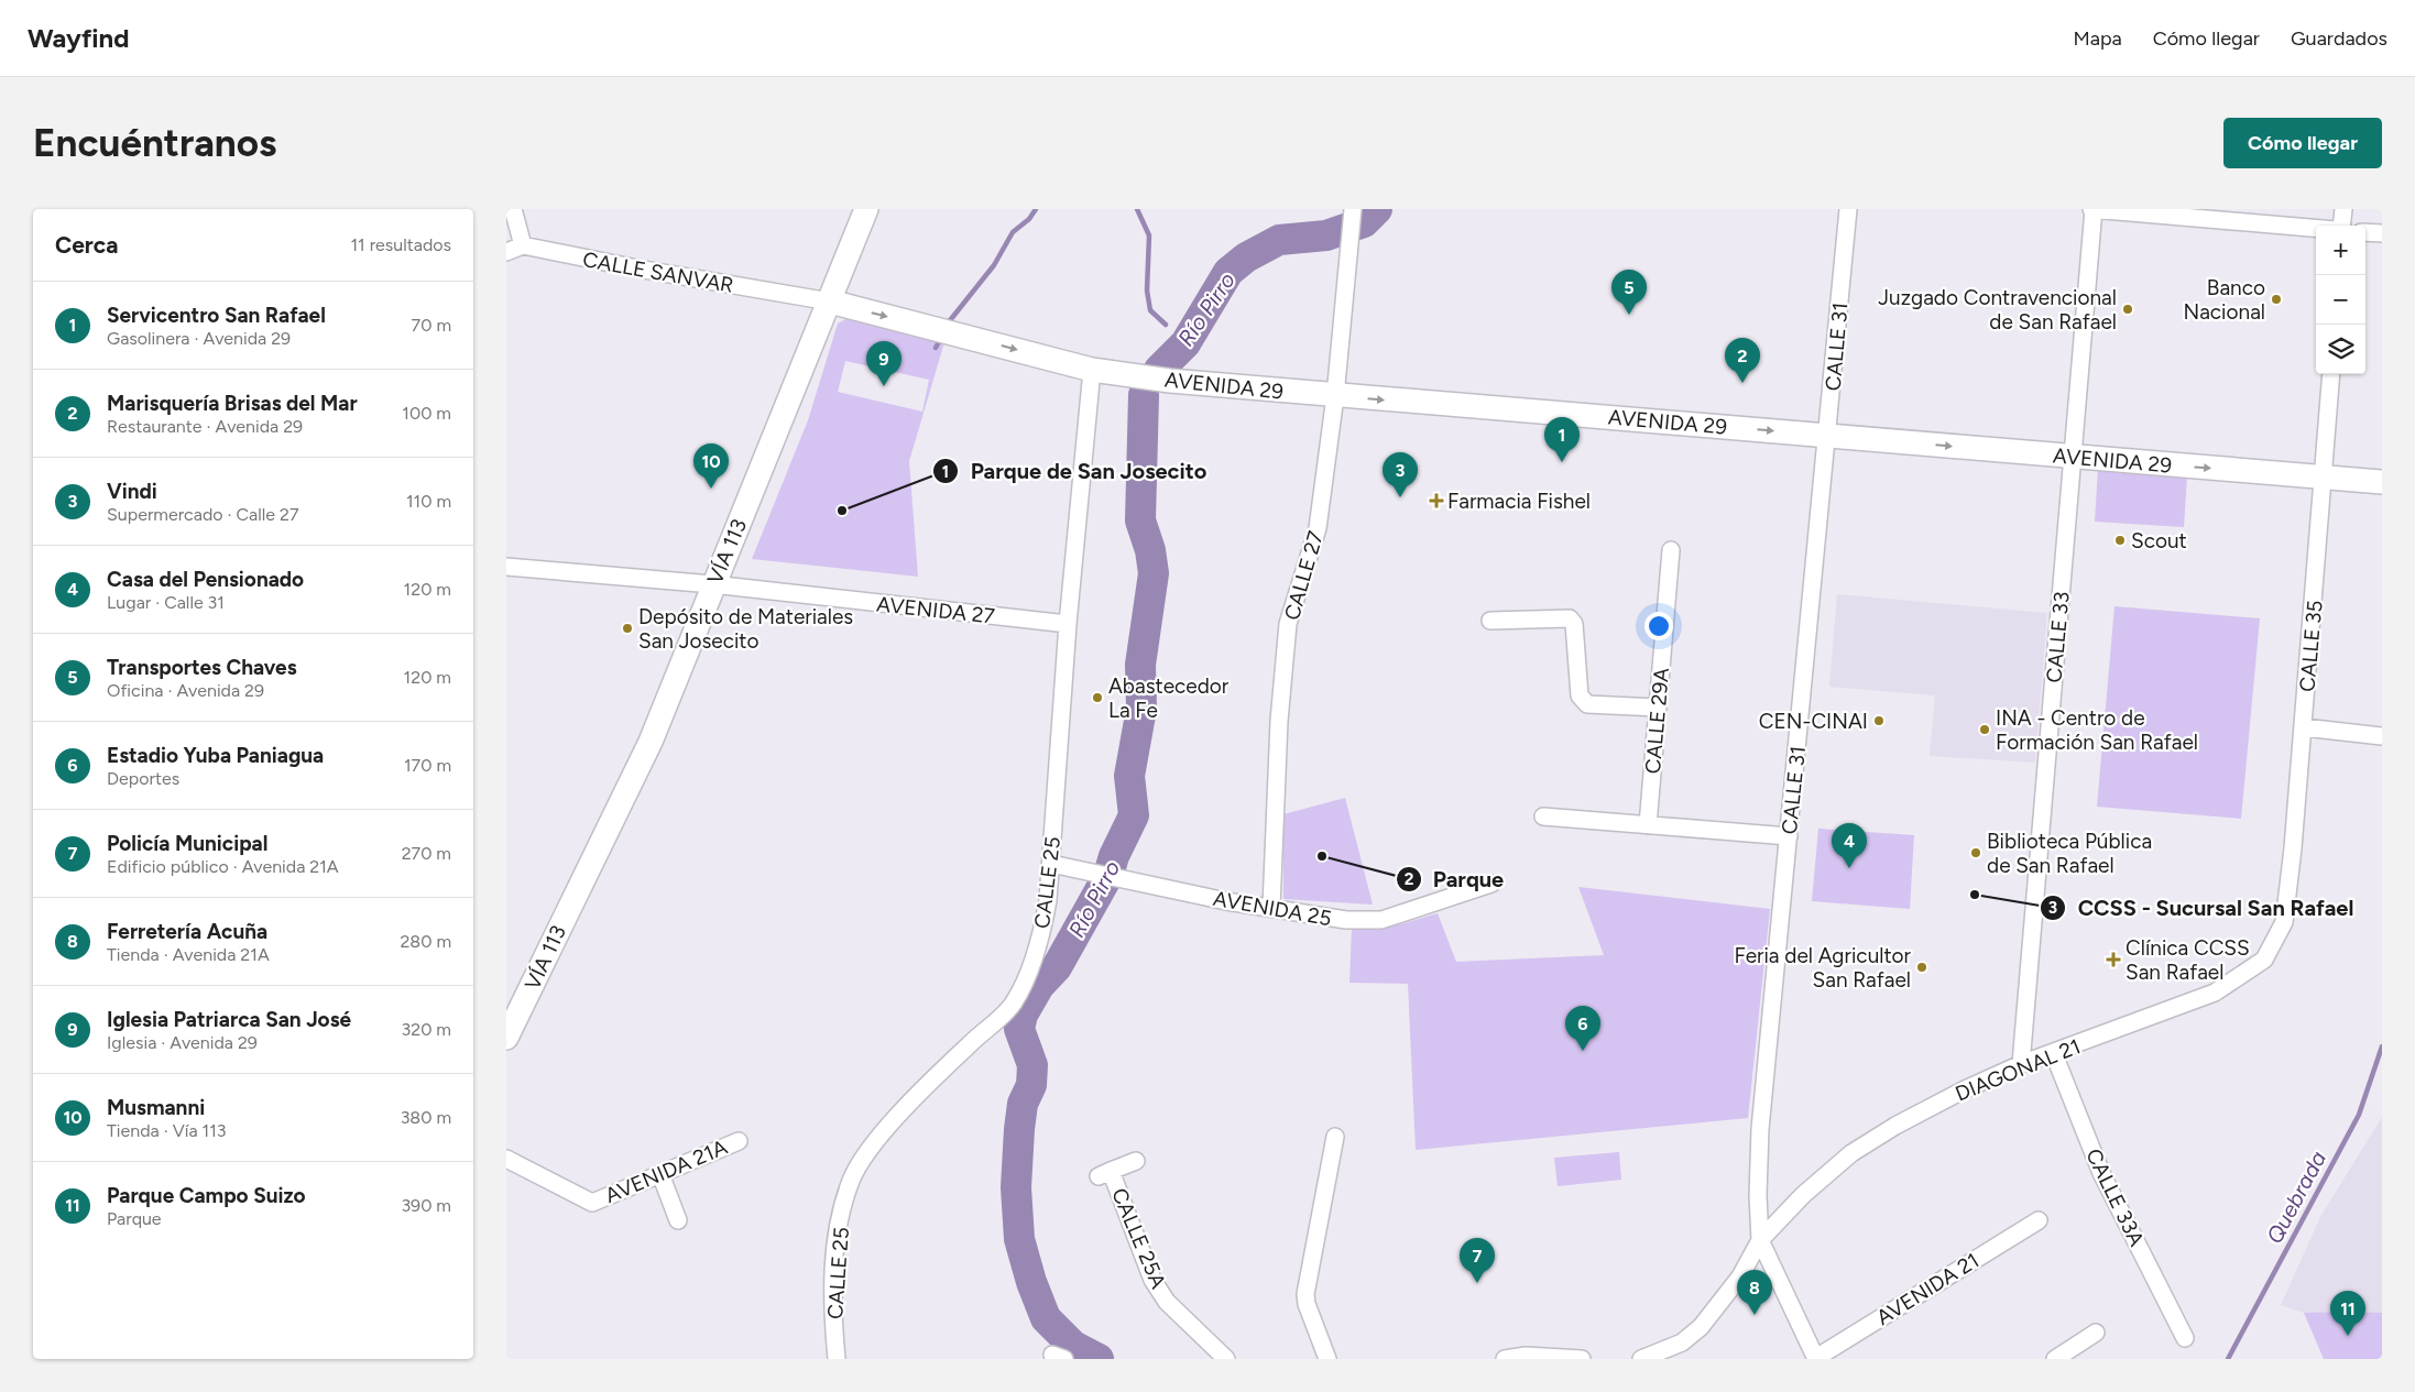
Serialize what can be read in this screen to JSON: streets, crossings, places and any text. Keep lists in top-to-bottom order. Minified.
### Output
{"streets":{"main road":["AVENIDA 29","VÍA 113"],"street":["CALLE SANVAR","CALLE 31","CALLE 27","AVENIDA 27","CALLE 33","CALLE 35","CALLE 29A","CALLE 25","AVENIDA 25","DIAGONAL 21","AVENIDA 21A","CALLE 33A","CALLE 25A","AVENIDA 21"]},"crossings":[["CALLE SANVAR","AVENIDA 29"],["CALLE SANVAR","VÍA 113"],["CALLE 31","AVENIDA 29"],["CALLE 31","DIAGONAL 21"],["AVENIDA 29","VÍA 113"],["AVENIDA 29","CALLE 27"],["AVENIDA 29","CALLE 33"],["AVENIDA 29","CALLE 35"],["AVENIDA 29","CALLE 25"],["VÍA 113","AVENIDA 27"],["CALLE 27","AVENIDA 25"],["AVENIDA 27","CALLE 25"],["CALLE 33","DIAGONAL 21"],["CALLE 35","DIAGONAL 21"],["CALLE 25","AVENIDA 25"],["DIAGONAL 21","CALLE 33A"]],"one_way":["AVENIDA 29"],"water":["Río Pirro","Quebrada"],"places":{"other":["Banco Nacional","Juzgado Contravencional de San Rafael","Parque de San Josecito","Scout","Depósito de Materiales San Josecito","Abastecedor La Fe","CEN-CINAI","INA - Centro de Formación San Rafael","Biblioteca Pública de San Rafael","Parque","CCSS - Sucursal San Rafael","Feria del Agricultor San Rafael"],"health":["Farmacia Fishel","Clínica CCSS San Rafael"]},"page":{"header":"Wayfind","nav":["Mapa","Cómo llegar","Guardados"],"buttons":"Cómo llegar","title":"Encuéntranos","heading":["Cerca","11 resultados"],"map_buttons":["+","−"],"pins":["5","2","9","1","10","3","4","6","7","8","11"],"list":[{"mark":"1","name":"Servicentro San Rafael","note":"Gasolinera · Avenida 29","value":"70 m"},{"mark":"2","name":"Marisquería Brisas del Mar","note":"Restaurante · Avenida 29","value":"100 m"},{"mark":"3","name":"Vindi","note":"Supermercado · Calle 27","value":"110 m"},{"mark":"4","name":"Casa del Pensionado","note":"Lugar · Calle 31","value":"120 m"},{"mark":"5","name":"Transportes Chaves","note":"Oficina · Avenida 29","value":"120 m"},{"mark":"6","name":"Estadio Yuba Paniagua","note":"Deportes","value":"170 m"},{"mark":"7","name":"Policía Municipal","note":"Edificio público · Avenida 21A","value":"270 m"},{"mark":"8","name":"Ferretería Acuña","note":"Tienda · Avenida 21A","value":"280 m"},{"mark":"9","name":"Iglesia Patriarca San José","note":"Iglesia · Avenida 29","value":"320 m"},{"mark":"10","name":"Musmanni","note":"Tienda · Vía 113","value":"380 m"},{"mark":"11","name":"Parque Campo Suizo","note":"Parque","value":"390 m"}]}}
